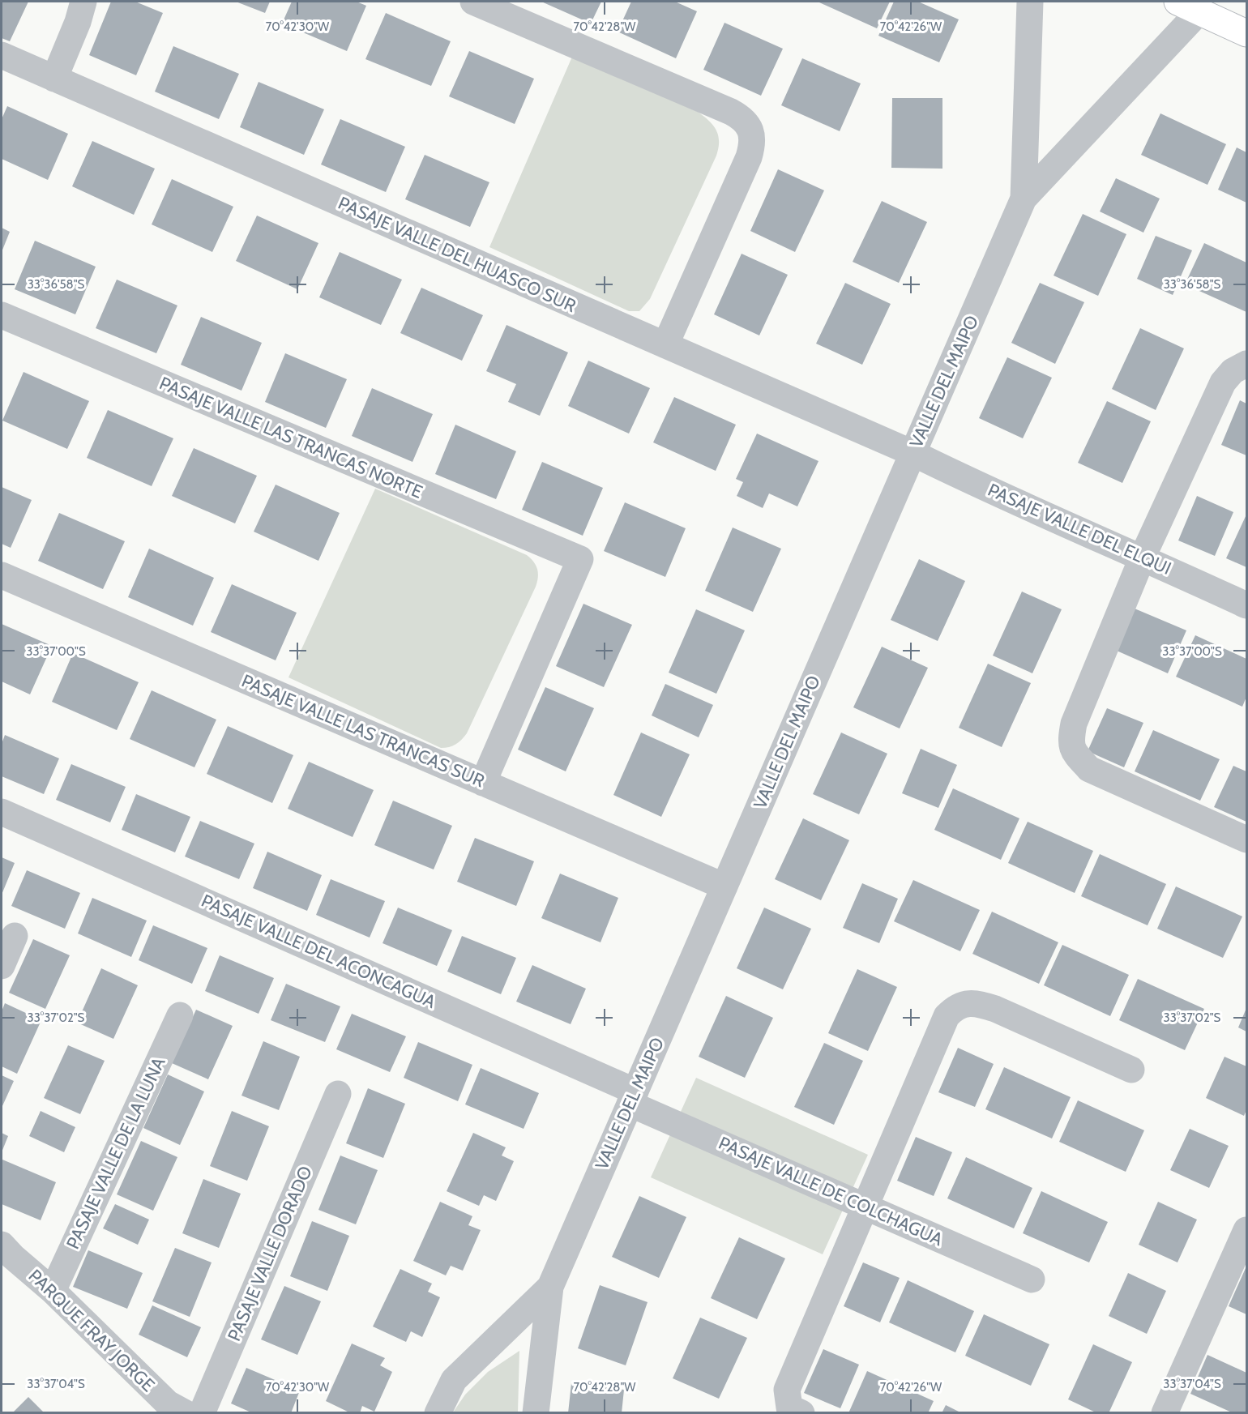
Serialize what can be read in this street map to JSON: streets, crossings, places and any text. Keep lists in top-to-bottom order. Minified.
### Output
{"streets":{"street":["PASAJE VALLE DEL HUASCO SUR","VALLE DEL MAIPO","PASAJE VALLE LAS TRANCAS NORTE","PASAJE VALLE DEL ELQUI","PASAJE VALLE LAS TRANCAS SUR","PASAJE VALLE DEL ACONCAGUA","PASAJE VALLE DE LA LUNA","PASAJE VALLE DE COLCHAGUA","PASAJE VALLE DORADO","PARQUE FRAY JORGE"]},"crossings":[["PASAJE VALLE DEL HUASCO SUR","VALLE DEL MAIPO"],["PASAJE VALLE DEL HUASCO SUR","PASAJE VALLE DEL ELQUI"],["VALLE DEL MAIPO","PASAJE VALLE DEL ELQUI"],["VALLE DEL MAIPO","PASAJE VALLE LAS TRANCAS SUR"],["VALLE DEL MAIPO","PASAJE VALLE DEL ACONCAGUA"],["VALLE DEL MAIPO","PASAJE VALLE DE COLCHAGUA"],["PASAJE VALLE LAS TRANCAS NORTE","PASAJE VALLE LAS TRANCAS SUR"],["PASAJE VALLE DEL ACONCAGUA","PASAJE VALLE DE COLCHAGUA"],["PASAJE VALLE DE LA LUNA","PARQUE FRAY JORGE"]],"coordinates":["70°42'30\"W","70°42'28\"W","70°42'26\"W","33°36'58\"S","33°37'00\"S","33°37'02\"S","33°37'04\"S"]}
